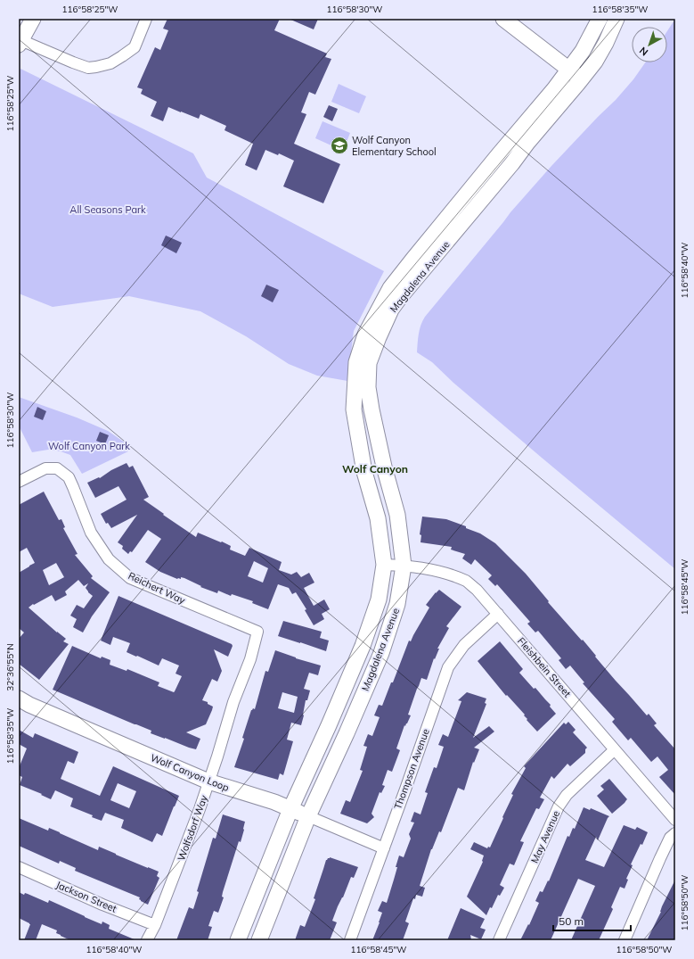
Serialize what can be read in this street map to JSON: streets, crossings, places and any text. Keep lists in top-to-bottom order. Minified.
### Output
{"streets":{"street":["Magdalena Avenue","Reichert Way","Fleishbein Street","Thompson Avenue","Wolf Canyon Loop","Wolfsdorf Way","May Avenue","Jackson Street"]},"crossings":[["Magdalena Avenue","Fleishbein Street"],["Magdalena Avenue","Wolf Canyon Loop"],["Reichert Way","Wolfsdorf Way"],["Fleishbein Street","Thompson Avenue"],["Fleishbein Street","May Avenue"],["Thompson Avenue","Wolf Canyon Loop"],["Wolf Canyon Loop","Wolfsdorf Way"],["Wolfsdorf Way","Jackson Street"]],"districts":["Wolf Canyon"],"parks":["All Seasons Park","Wolf Canyon Park"],"places":{"school or university":["Wolf Canyon Elementary School"]},"scale_bar":"50 m","north":"bottom left","coordinates":["116°58'25\"W","116°58'30\"W","116°58'35\"W","116°58'40\"W","116°58'45\"W","32°36'55\"N","116°58'50\"W"]}
